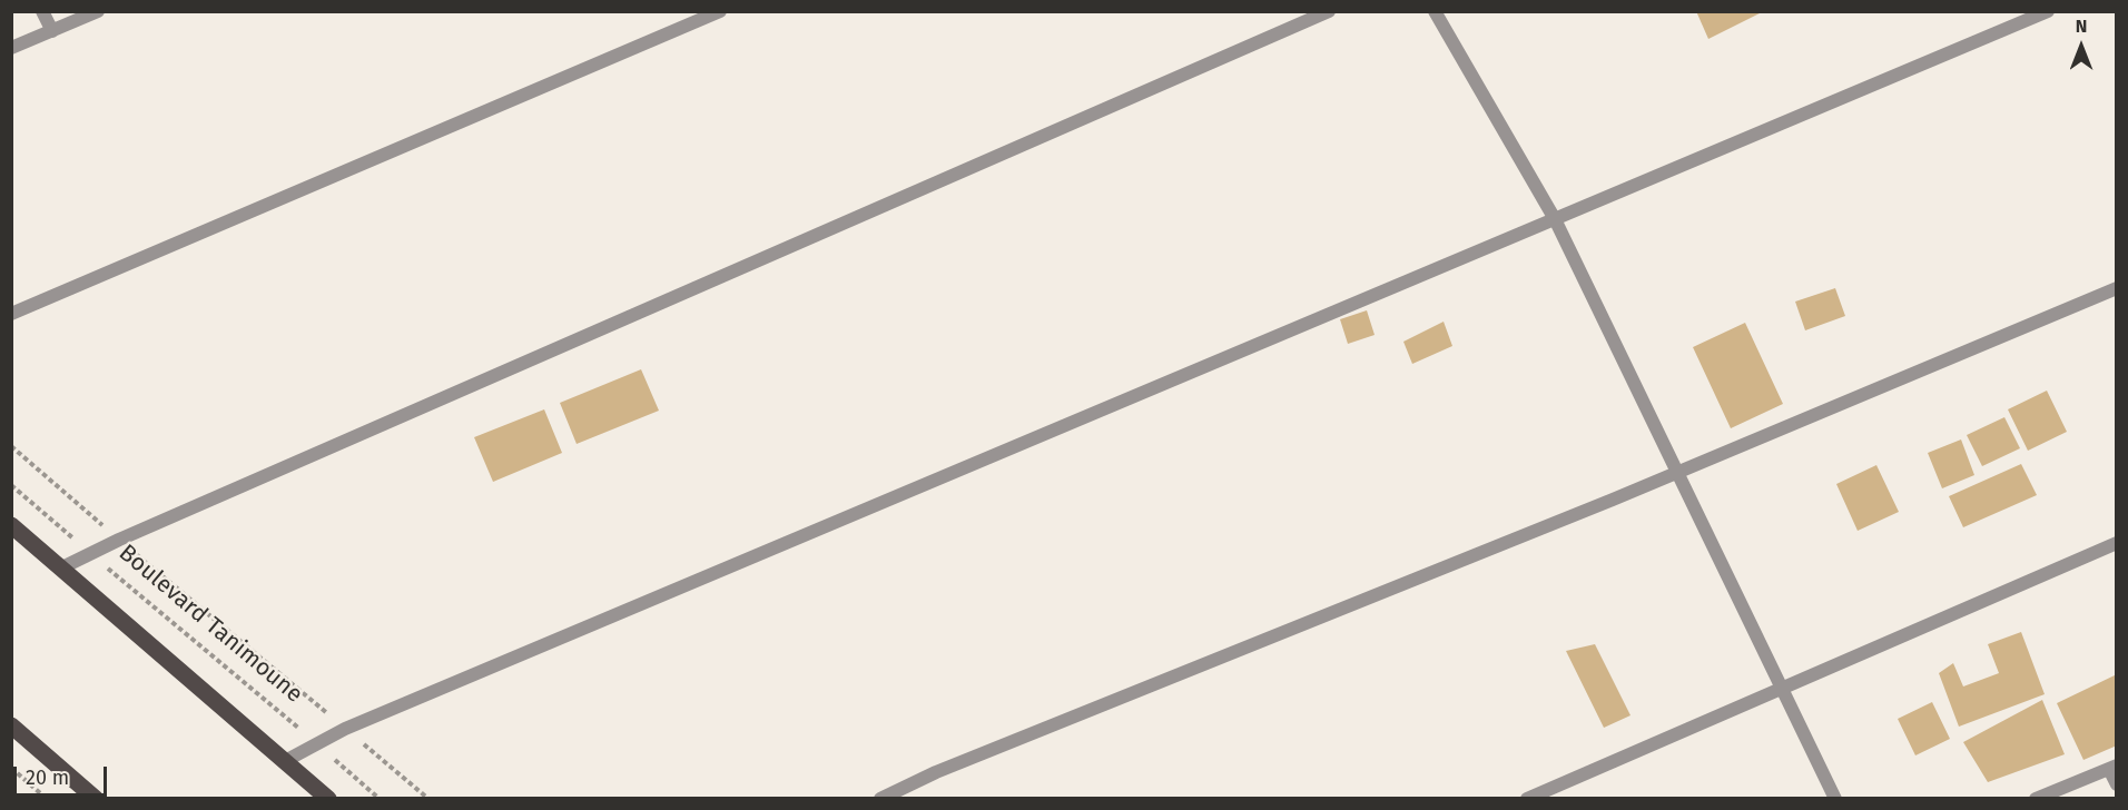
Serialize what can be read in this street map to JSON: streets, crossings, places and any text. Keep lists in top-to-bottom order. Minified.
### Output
{"streets":{"path":["Boulevard Tanimoune"]},"scale_bar":"20 m","north":"top"}
